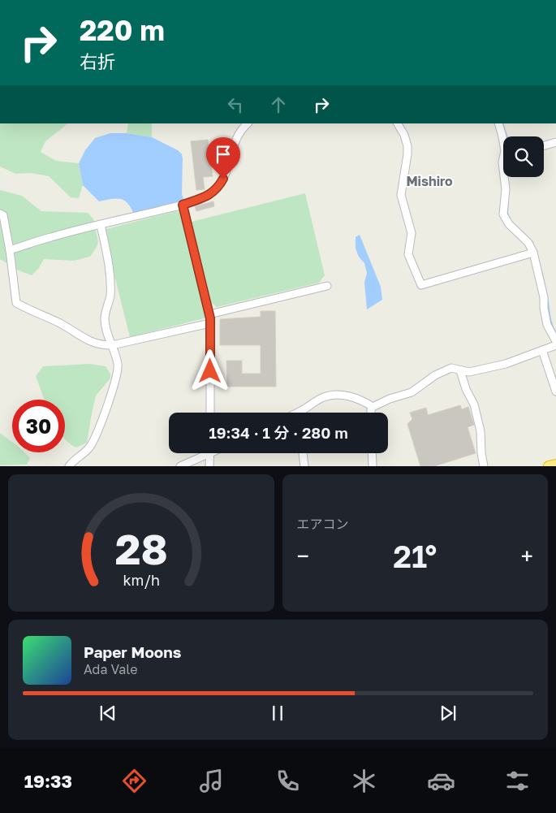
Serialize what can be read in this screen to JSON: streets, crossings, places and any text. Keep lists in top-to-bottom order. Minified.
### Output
{"districts":["Mishiro"],"page":{"turn":["220 m","右折"],"limit":"30","trip":"19:34 · 1 分 · 280 m","tile":"エアコン","heat":["−","21°","+"],"song":["Paper Moons","Ada Vale"],"tabs":"19:33","gauge":["28","km/h"]}}
